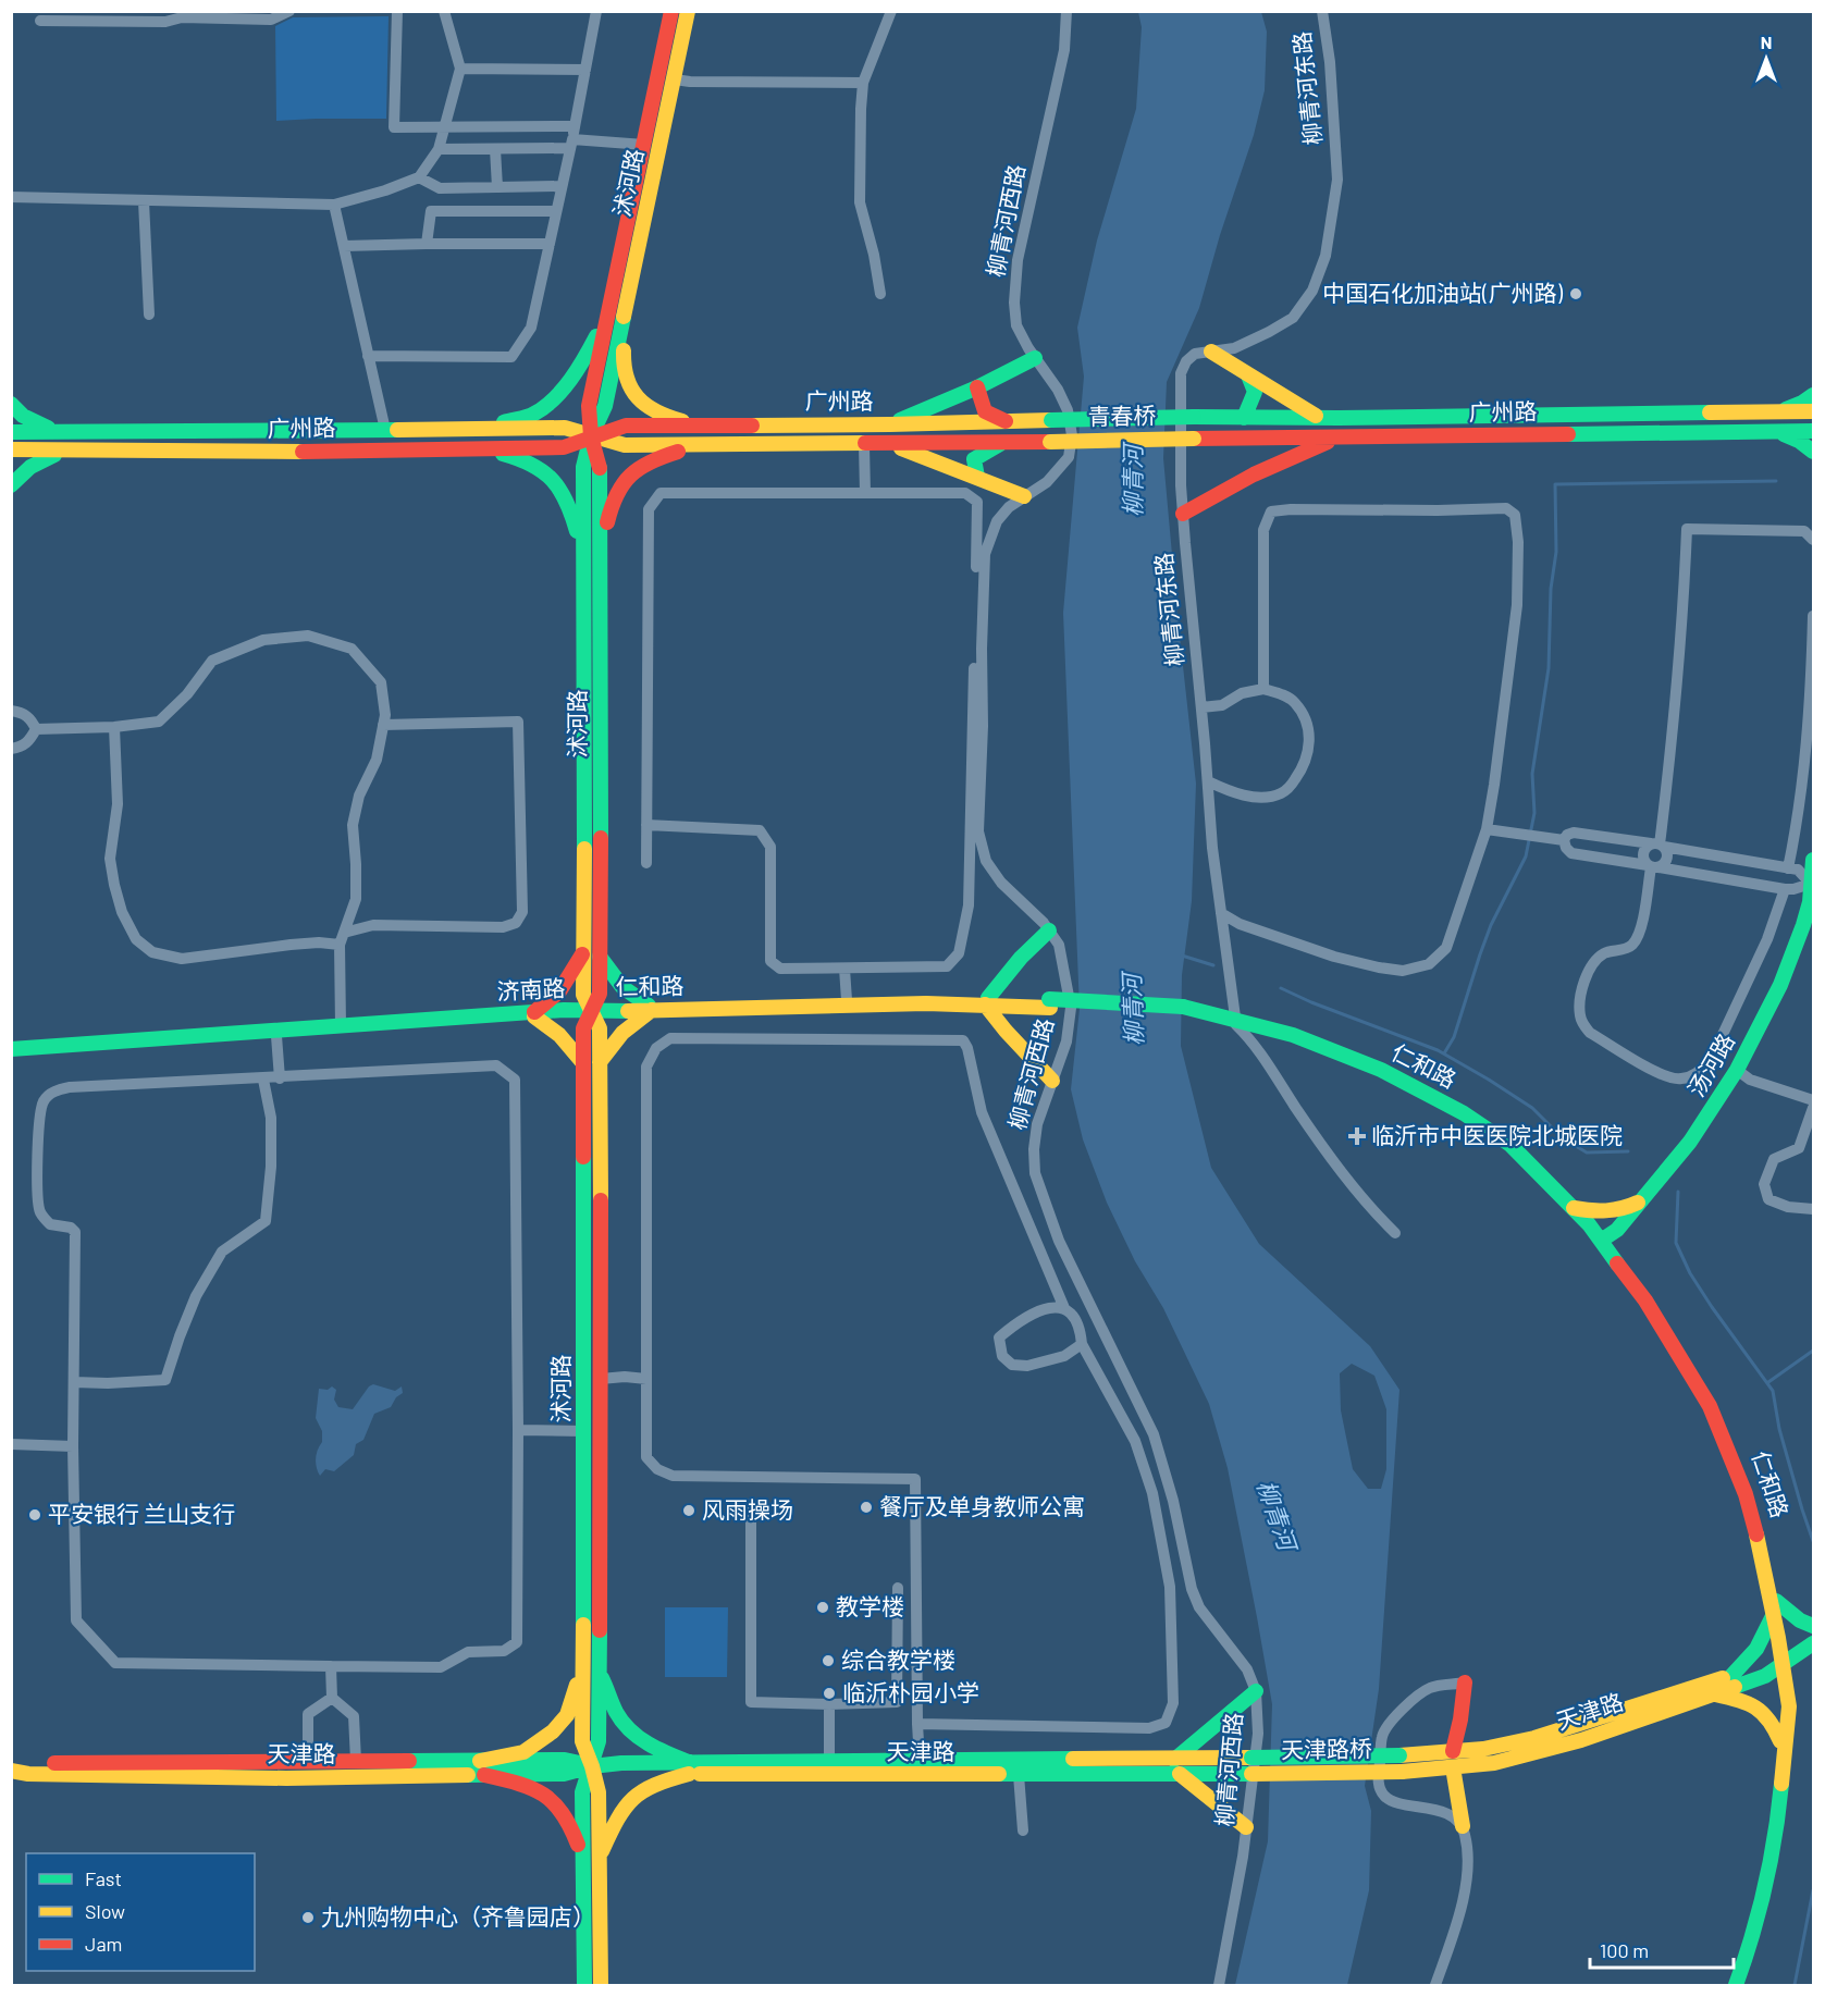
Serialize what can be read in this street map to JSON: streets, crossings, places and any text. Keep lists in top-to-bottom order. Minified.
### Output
{"streets":{"main road":["沭河路","广州路","青春桥","仁和路","济南路","汤河路","天津路","天津路桥"],"street":["柳青河东路","柳青河西路"]},"crossings":[["柳青河东路","仁和路"],["沭河路","广州路"],["沭河路","仁和路"],["沭河路","济南路"],["沭河路","天津路"],["广州路","青春桥"],["仁和路","济南路"],["仁和路","汤河路"],["仁和路","天津路"],["天津路","天津路桥"]],"water":["柳青河"],"places":{"other":["中国石化加油站(广州路)","餐厅及单身教师公寓","风雨操场","平安银行 兰山支行","教学楼","综合教学楼","临沂朴园小学","九州购物中心（齐鲁园店）"],"health":["临沂市中医医院北城医院"]},"legend":["Fast","Slow","Jam"],"scale_bar":"100 m","north":"top"}
